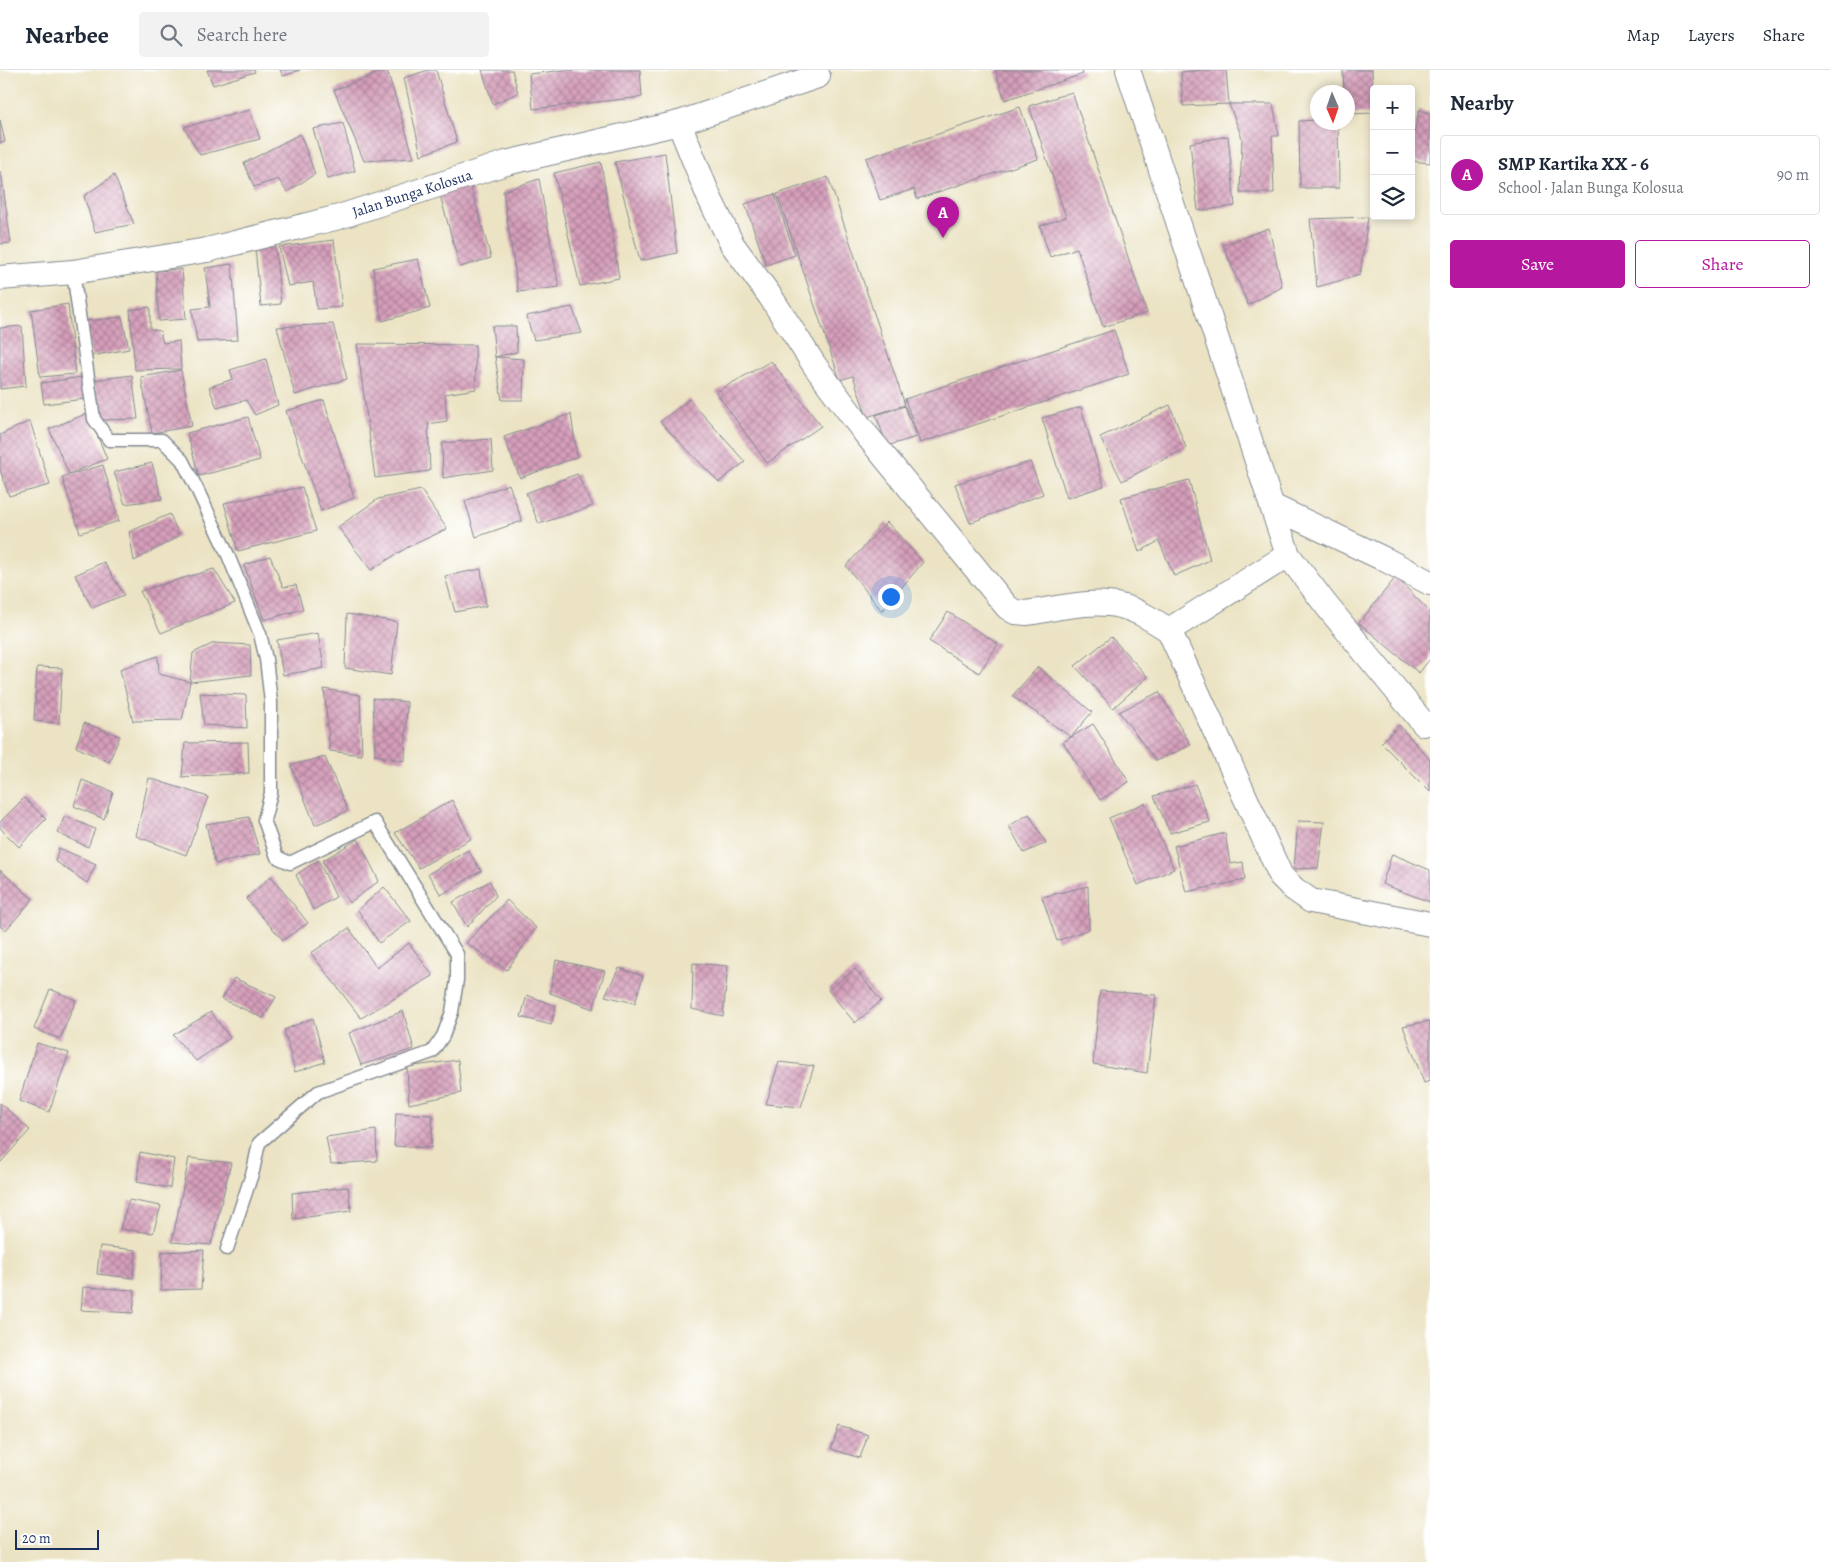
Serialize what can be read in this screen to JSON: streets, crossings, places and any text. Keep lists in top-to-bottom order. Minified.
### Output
{"streets":{"street":["Jalan Bunga Kolosua"]},"scale_bar":"20 m","north":"bottom","page":{"header":"Nearbee","search":"Search here","nav":["Map","Layers","Share"],"heading":"Nearby","map_buttons":["+","−"],"list":[{"mark":"A","name":"SMP Kartika XX - 6","note":"School · Jalan Bunga Kolosua","value":"90 m"}],"pins":"A","buttons":["Save","Share"],"scale":"20 m"}}
